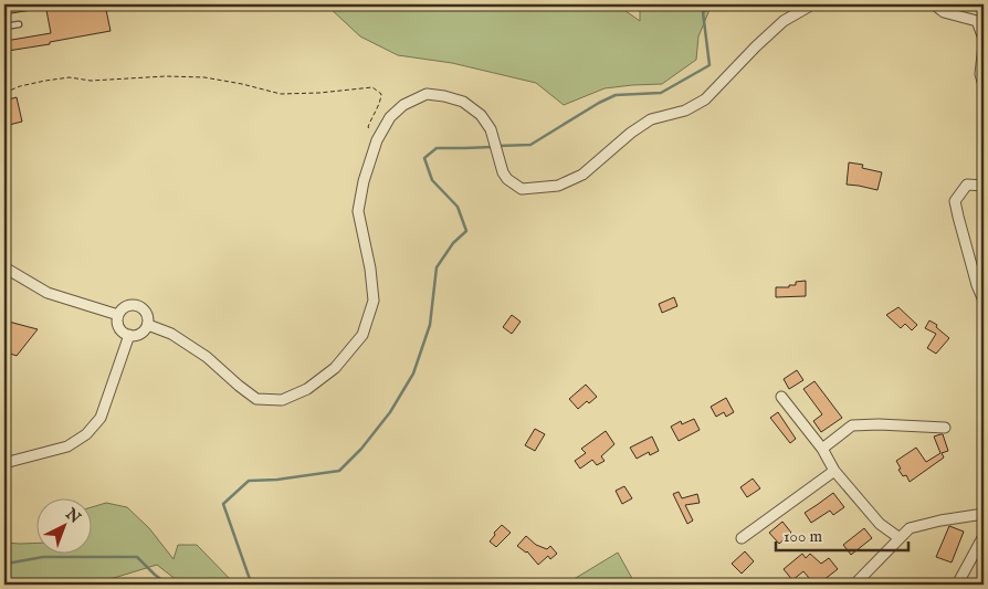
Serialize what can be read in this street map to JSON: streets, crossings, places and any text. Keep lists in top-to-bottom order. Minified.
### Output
{"scale_bar":"100 m","north":"top right"}
